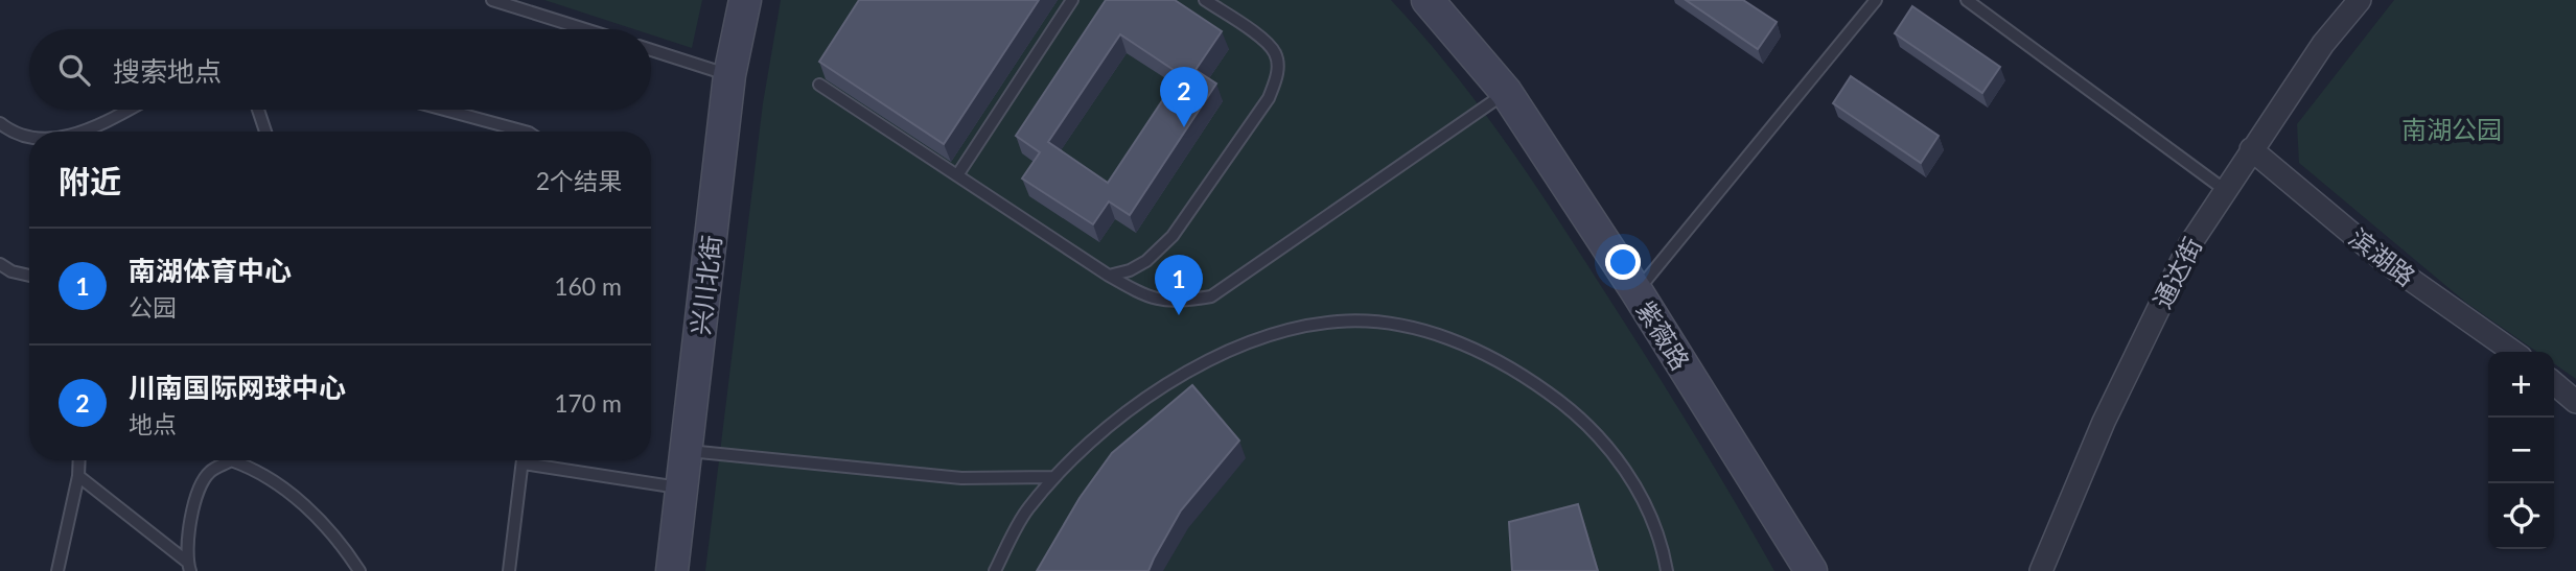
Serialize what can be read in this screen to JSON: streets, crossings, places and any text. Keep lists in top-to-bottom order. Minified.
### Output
{"streets":{"main road":["兴川北街","紫薇路"],"street":["滨湖路","通达街"]},"crossings":[["滨湖路","通达街"]],"parks":["南湖公园"],"page":{"search":"搜索地点","pins":["2","1"],"heading":["附近","2个结果"],"list":[{"mark":"1","name":"南湖体育中心","note":"公园","value":"160 m"},{"mark":"2","name":"川南国际网球中心","note":"地点","value":"170 m"}],"map_buttons":["+","−"]}}
